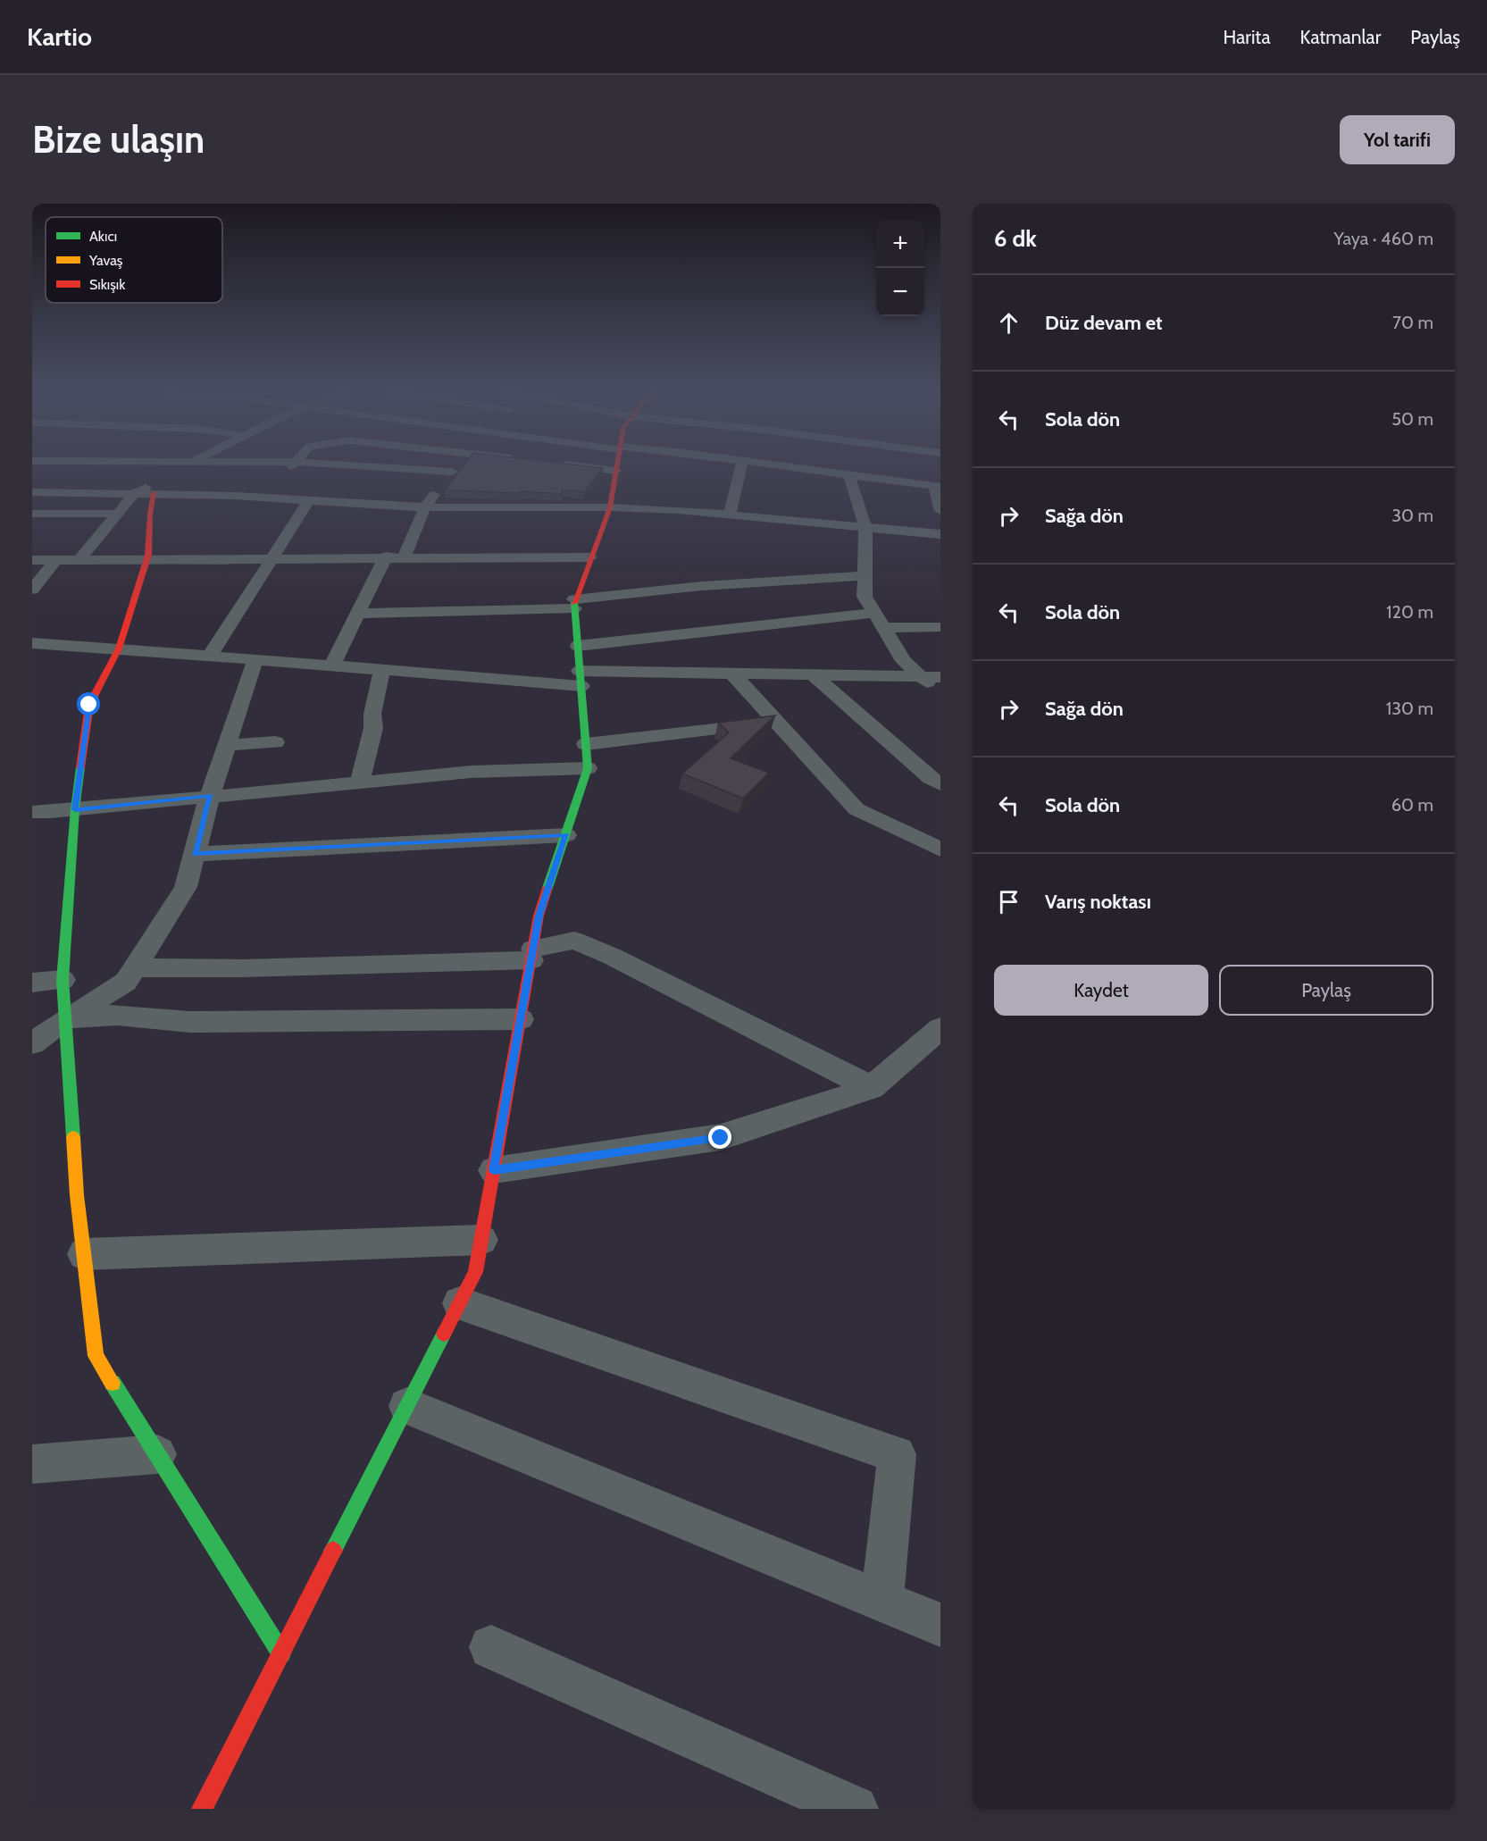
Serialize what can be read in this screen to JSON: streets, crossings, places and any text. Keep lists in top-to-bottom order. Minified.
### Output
{"legend":["Akıcı","Yavaş","Sıkışık"],"page":{"header":"Kartio","nav":["Harita","Katmanlar","Paylaş"],"buttons":["Yol tarifi",["Kaydet","Paylaş"]],"title":"Bize ulaşın","heading":["6 dk","Yaya · 460 m"],"map_buttons":["+","−"],"list":[["Düz devam et","70 m"],["Sola dön","50 m"],["Sağa dön","30 m"],["Sola dön","120 m"],["Sağa dön","130 m"],["Sola dön","60 m"],"Varış noktası"]}}
